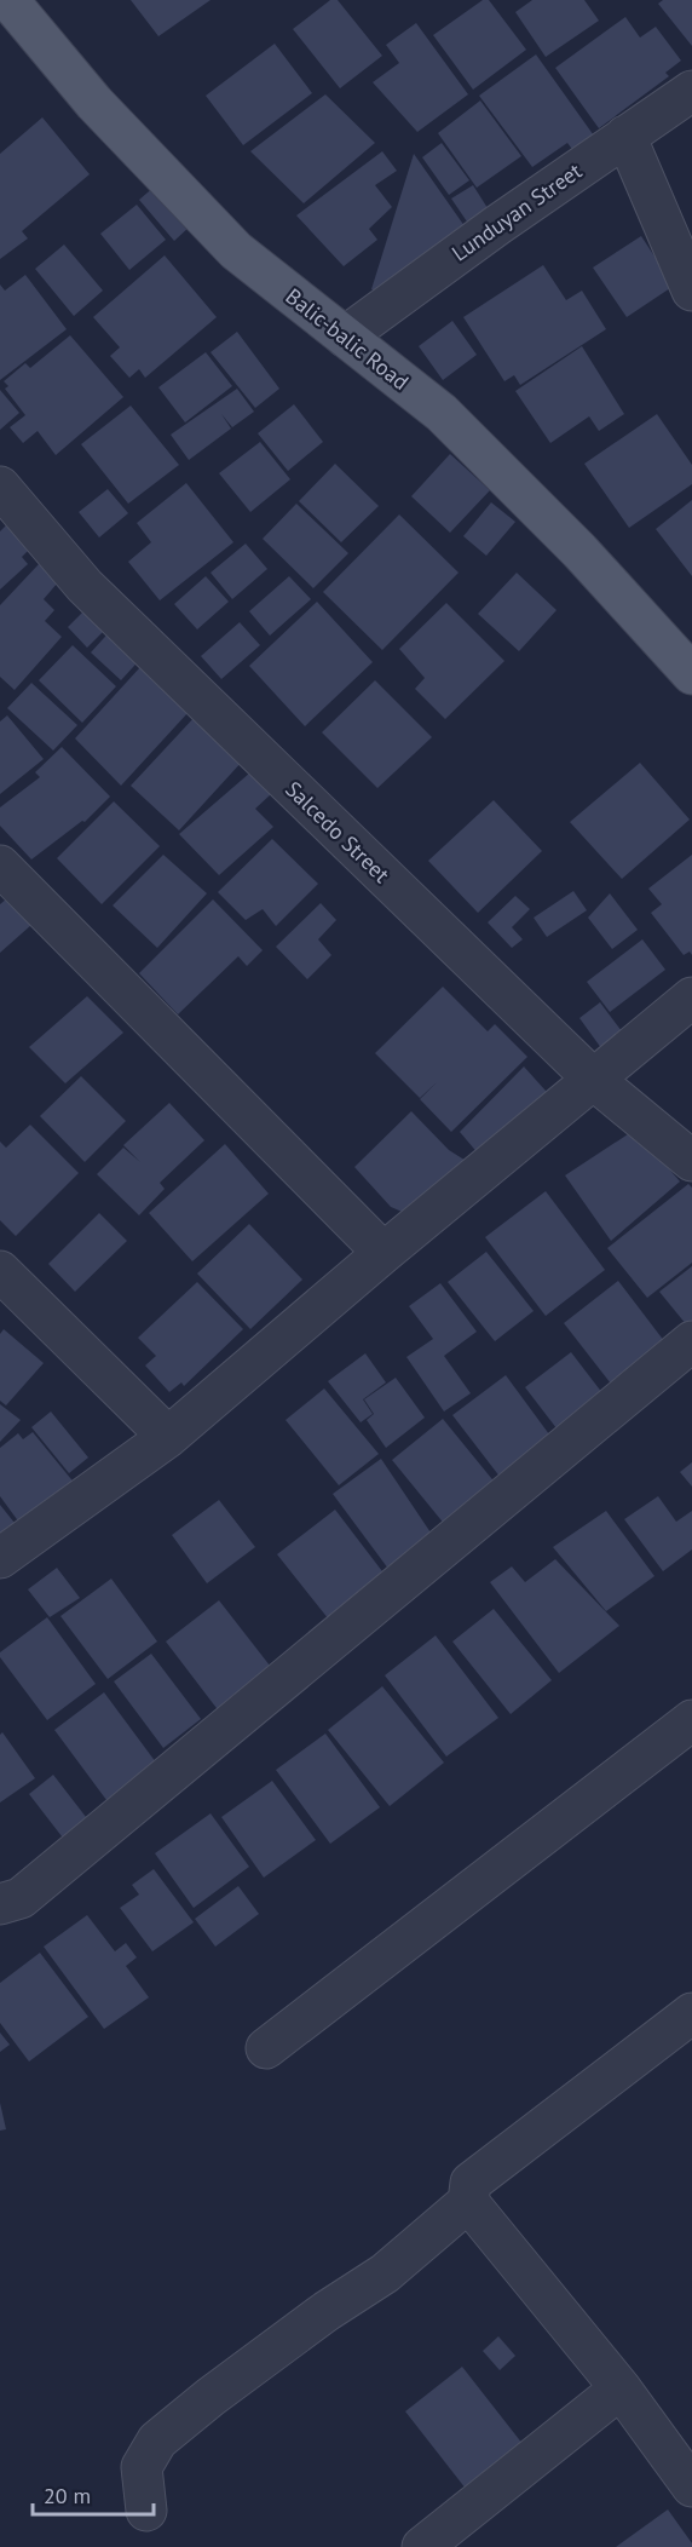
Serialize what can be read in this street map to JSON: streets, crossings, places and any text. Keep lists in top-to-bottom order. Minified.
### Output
{"streets":{"main road":["Balic-balic Road"],"street":["Lunduyan Street","Salcedo Street"]},"crossings":[["Lunduyan Street","Balic-balic Road"]],"scale_bar":"20 m"}
